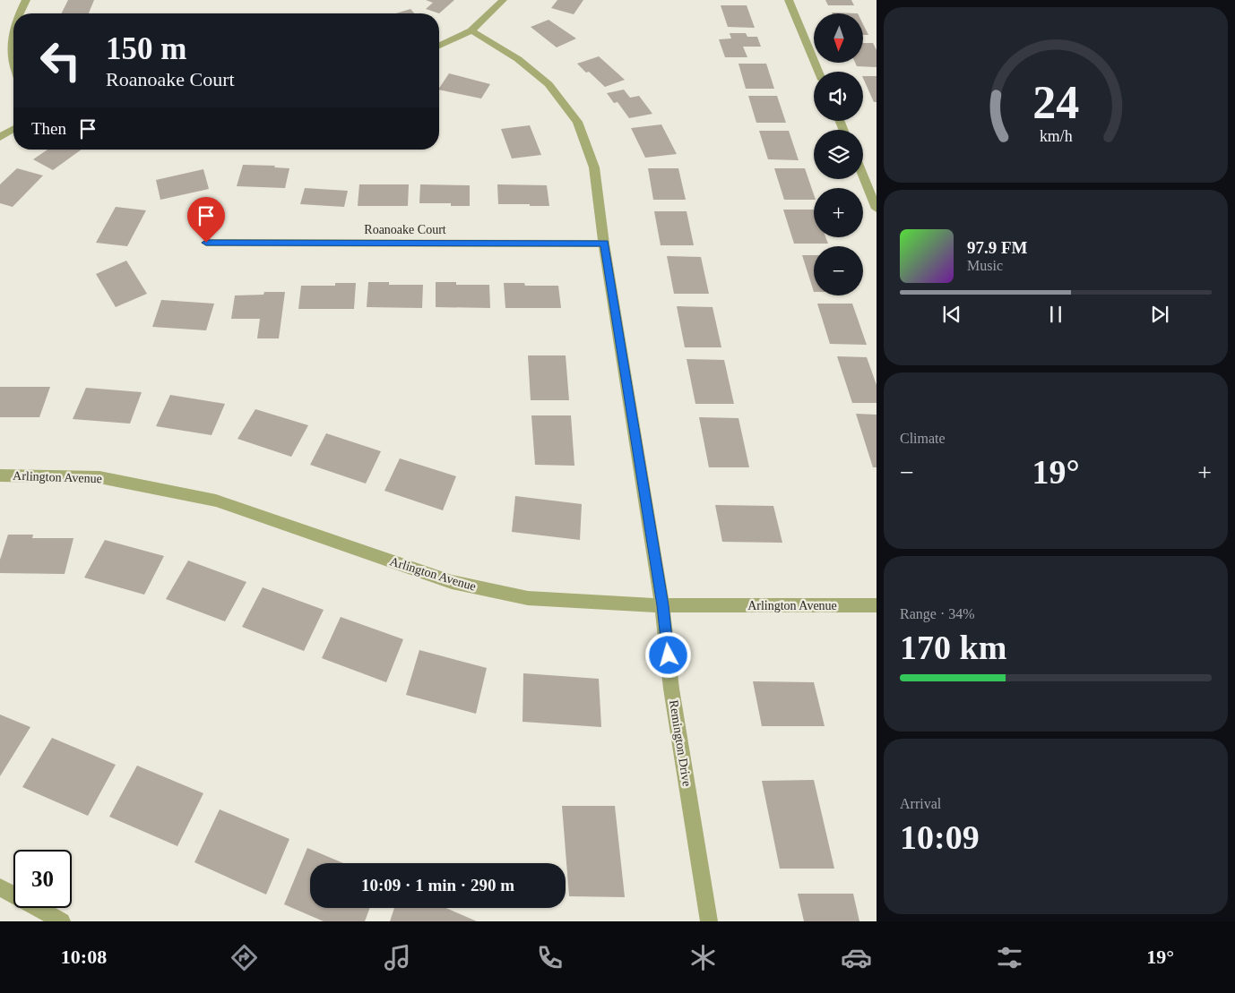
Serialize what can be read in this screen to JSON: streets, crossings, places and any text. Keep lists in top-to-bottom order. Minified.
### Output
{"streets":{"street":["Roanoake Court","Arlington Avenue","Remington Drive"]},"crossings":[["Roanoake Court","Remington Drive"],["Arlington Avenue","Remington Drive"]],"north":"bottom","page":{"map_buttons":["+","−"],"turn":["150 m","Roanoake Court"],"then":"Then","song":["97.9 FM","Music"],"tile":["Climate",["Range · 34%","170 km"],["Arrival","10:09"]],"heat":["−","19°","+"],"limit":"30","trip":"10:09 · 1 min · 290 m","tabs":["10:08","19°"],"gauge":["24","km/h"]}}
